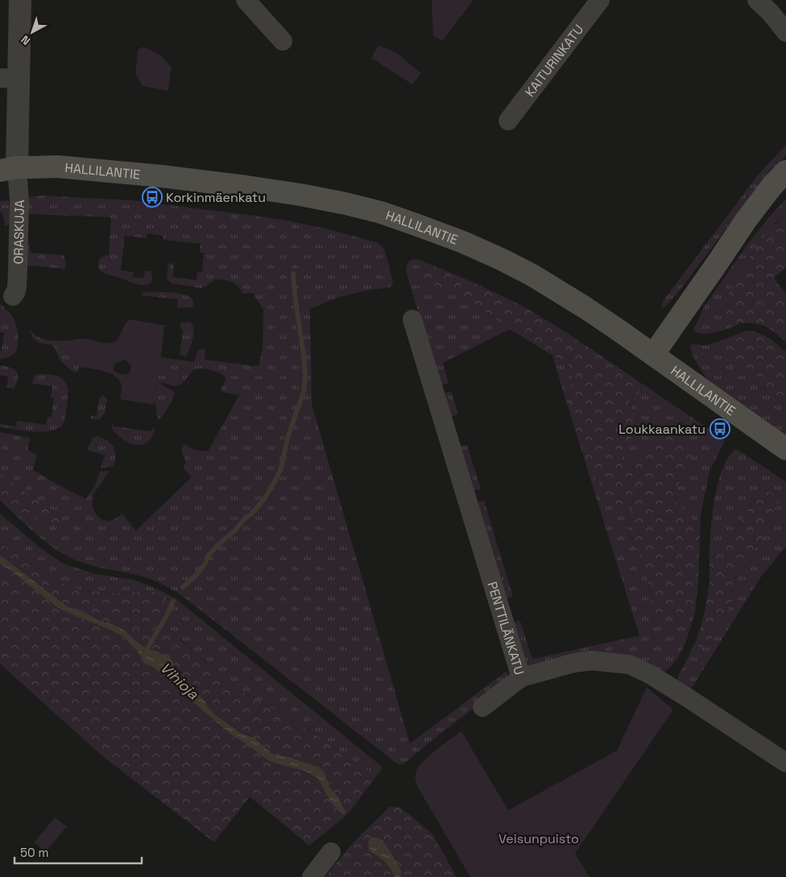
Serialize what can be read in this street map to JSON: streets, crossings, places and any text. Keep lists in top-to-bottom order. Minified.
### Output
{"streets":{"main road":["HALLILANTIE"],"street":["KAITURINKATU","ORASKUJA","PENTTILÄNKATU"]},"crossings":[["HALLILANTIE","ORASKUJA"]],"water":["Vihioja"],"parks":["Veisunpuisto"],"places":{"bus stop":["Korkinmäenkatu","Loukkaankatu"]},"scale_bar":"50 m","north":"bottom left"}
